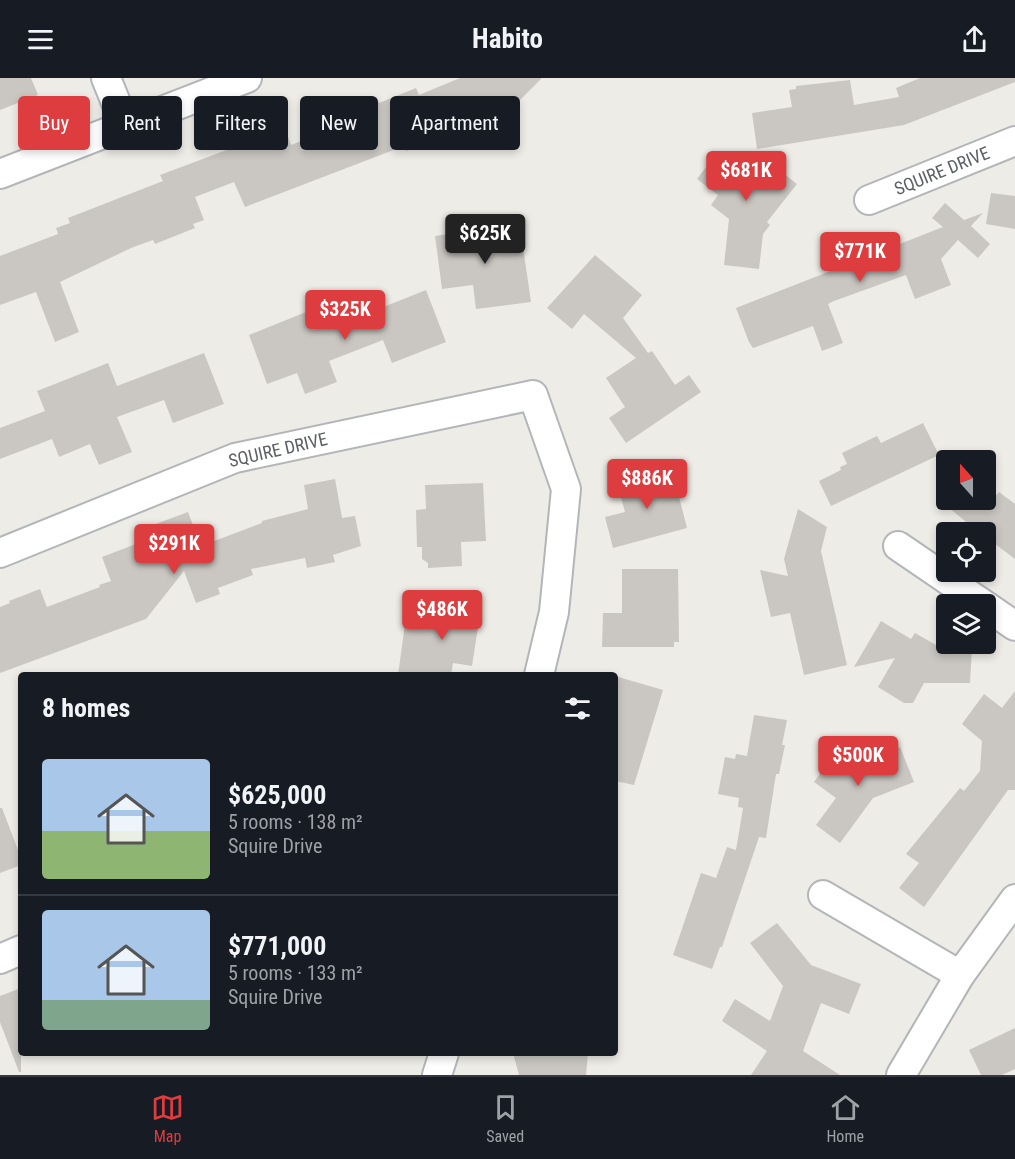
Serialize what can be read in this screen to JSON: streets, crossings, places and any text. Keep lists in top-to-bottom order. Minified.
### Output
{"streets":{"street":["SQUIRE DRIVE"]},"north":"top","page":{"header":"Habito","chip":["Buy","Rent","Filters","New","Apartment"],"price":["$681K","$625K","$771K","$325K","$886K","$291K","$486K","$500K"],"heading":"8 homes","list":[{"name":"$625,000","note":"5 rooms · 138 m² · Squire Drive"},{"name":"$771,000","note":"5 rooms · 133 m² · Squire Drive"}],"tabs":["Map","Saved","Home"]}}
